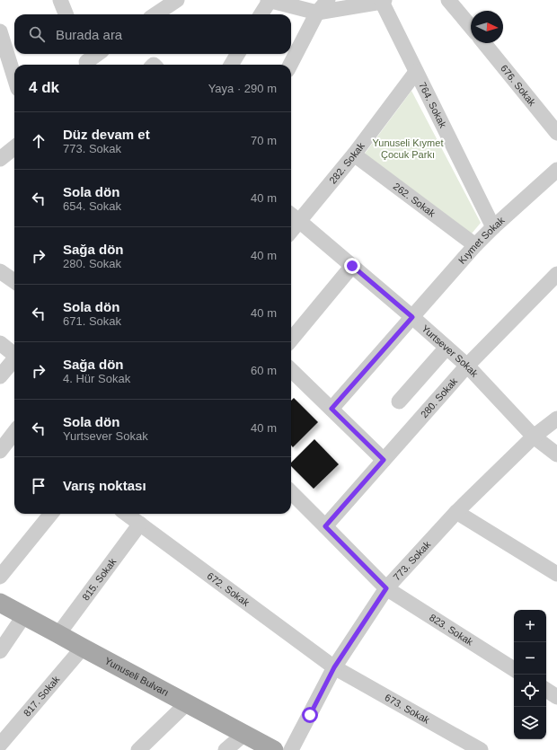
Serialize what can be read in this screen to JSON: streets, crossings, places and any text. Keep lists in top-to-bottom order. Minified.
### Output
{"streets":{"main road":["Yunuseli Bulvarı"],"street":["676. Sokak","764. Sokak","282. Sokak","262. Sokak","Kıymet Sokak","Yurtsever Sokak","280. Sokak","773. Sokak","815. Sokak","672. Sokak","823. Sokak","817. Sokak","673. Sokak"]},"crossings":[["764. Sokak","282. Sokak"],["764. Sokak","Kıymet Sokak"],["282. Sokak","262. Sokak"],["282. Sokak","Yurtsever Sokak"],["262. Sokak","Kıymet Sokak"],["Kıymet Sokak","Yurtsever Sokak"],["Yurtsever Sokak","280. Sokak"],["Yurtsever Sokak","773. Sokak"],["280. Sokak","823. Sokak"],["773. Sokak","672. Sokak"],["773. Sokak","823. Sokak"],["773. Sokak","673. Sokak"],["815. Sokak","672. Sokak"],["815. Sokak","Yunuseli Bulvarı"],["672. Sokak","673. Sokak"],["Yunuseli Bulvarı","817. Sokak"]],"parks":["Yunuseli Kıymet Çocuk Parkı"],"north":"right","page":{"search":"Burada ara","heading":["4 dk","Yaya · 290 m"],"list":[["Düz devam et","773. Sokak","70 m"],["Sola dön","654. Sokak","40 m"],["Sağa dön","280. Sokak","40 m"],["Sola dön","671. Sokak","40 m"],["Sağa dön","4. Hür Sokak","60 m"],["Sola dön","Yurtsever Sokak","40 m"],"Varış noktası"],"map_buttons":["+","−"]}}
